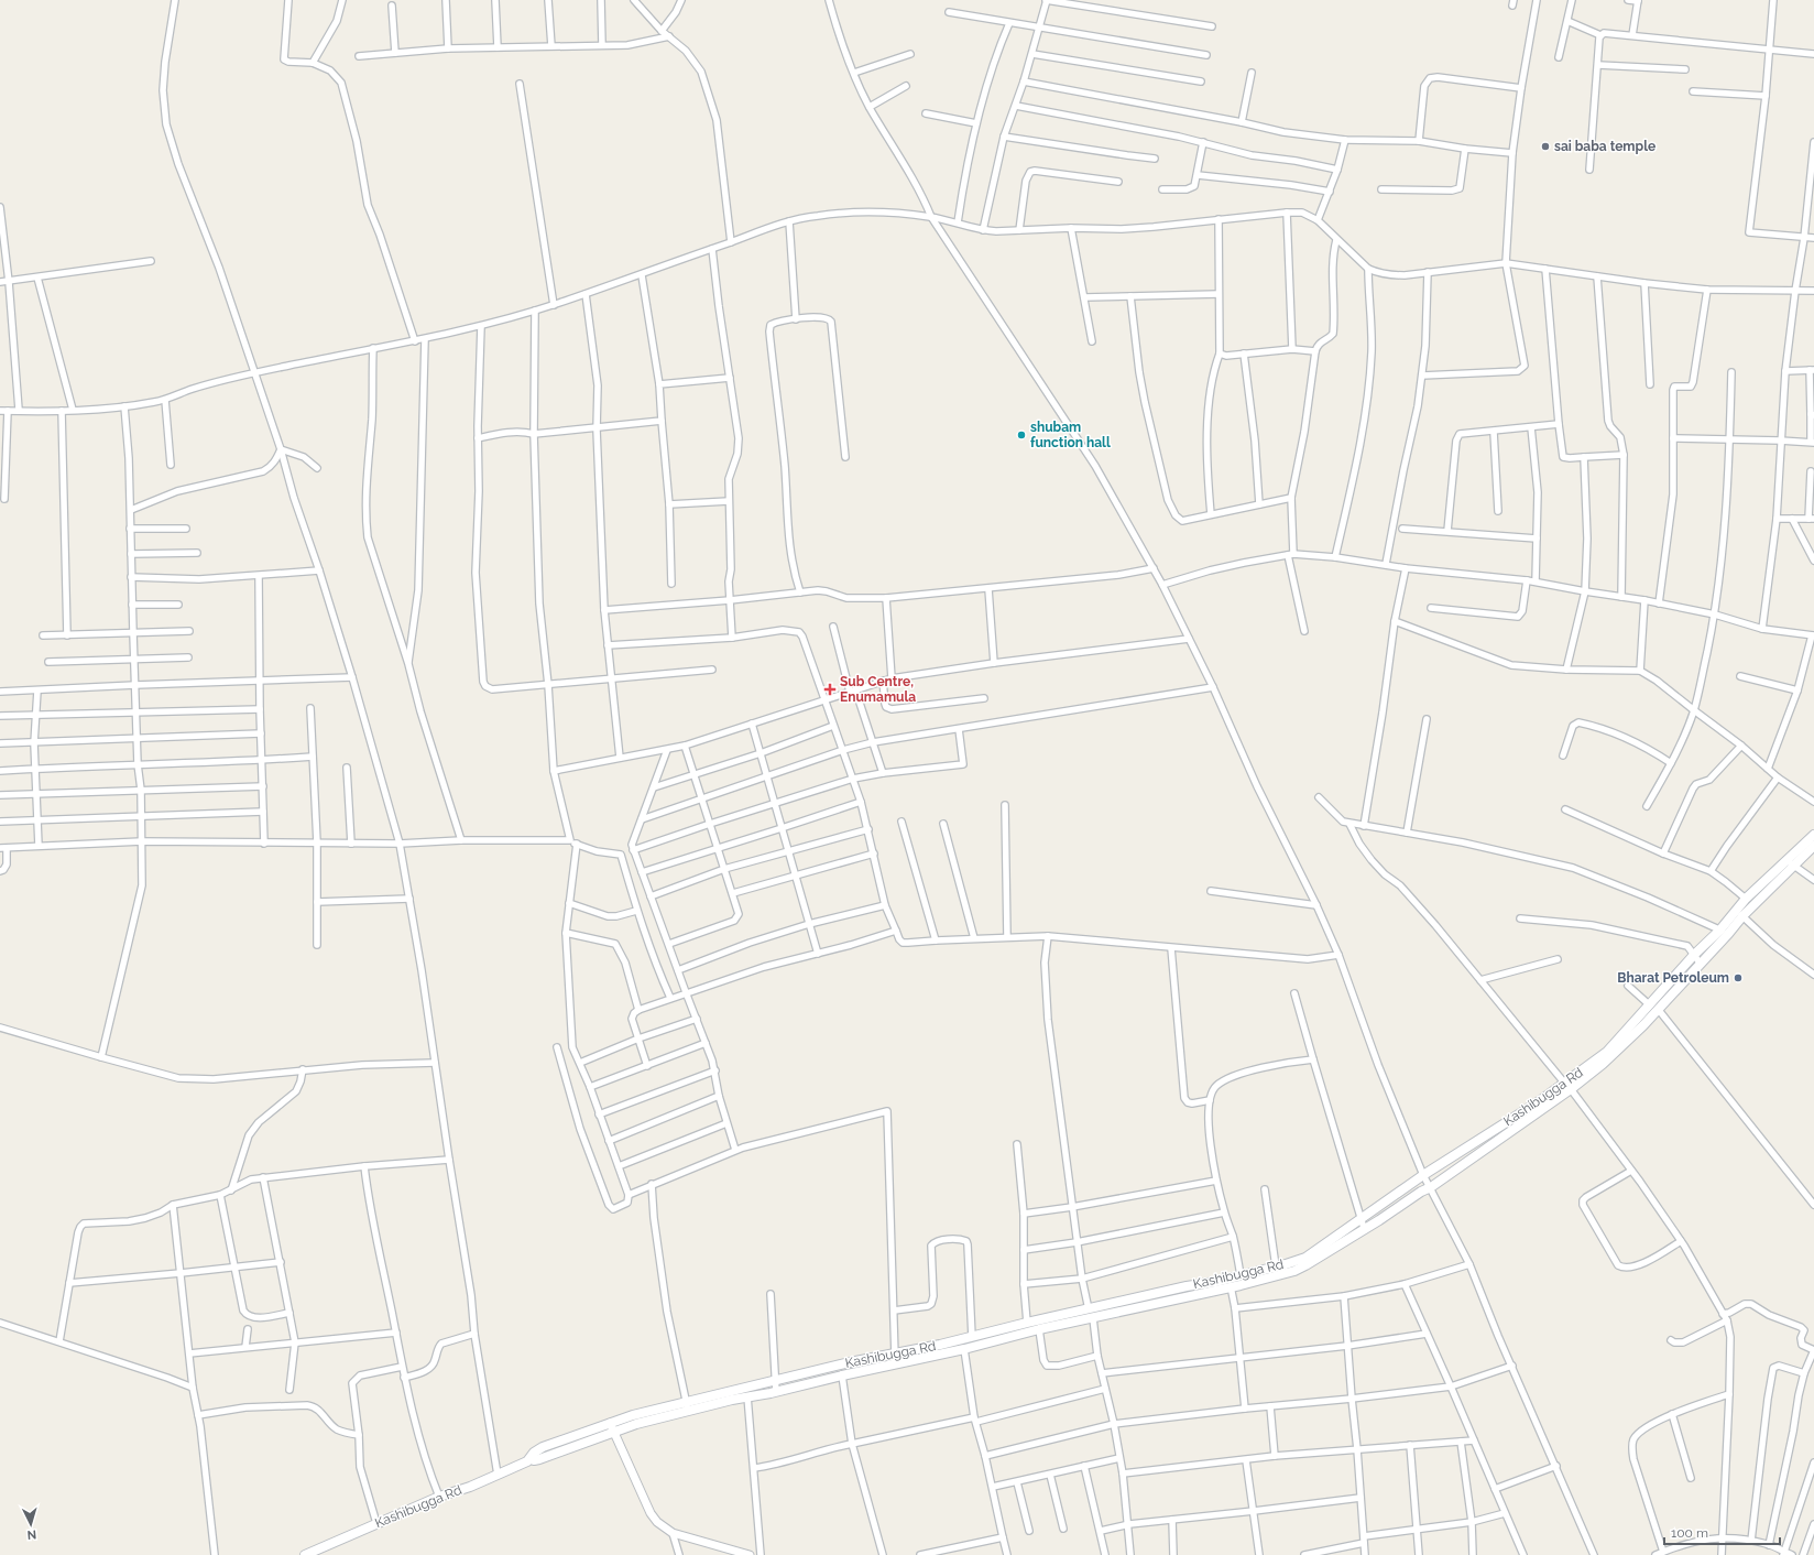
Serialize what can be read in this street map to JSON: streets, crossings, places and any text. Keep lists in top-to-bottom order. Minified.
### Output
{"streets":{"main road":["Kashibugga Rd"]},"places":{"other":["sai baba temple","shubam function hall","Bharat Petroleum"],"health":["Sub Centre, Enumamula"]},"scale_bar":"100 m","north":"bottom"}
